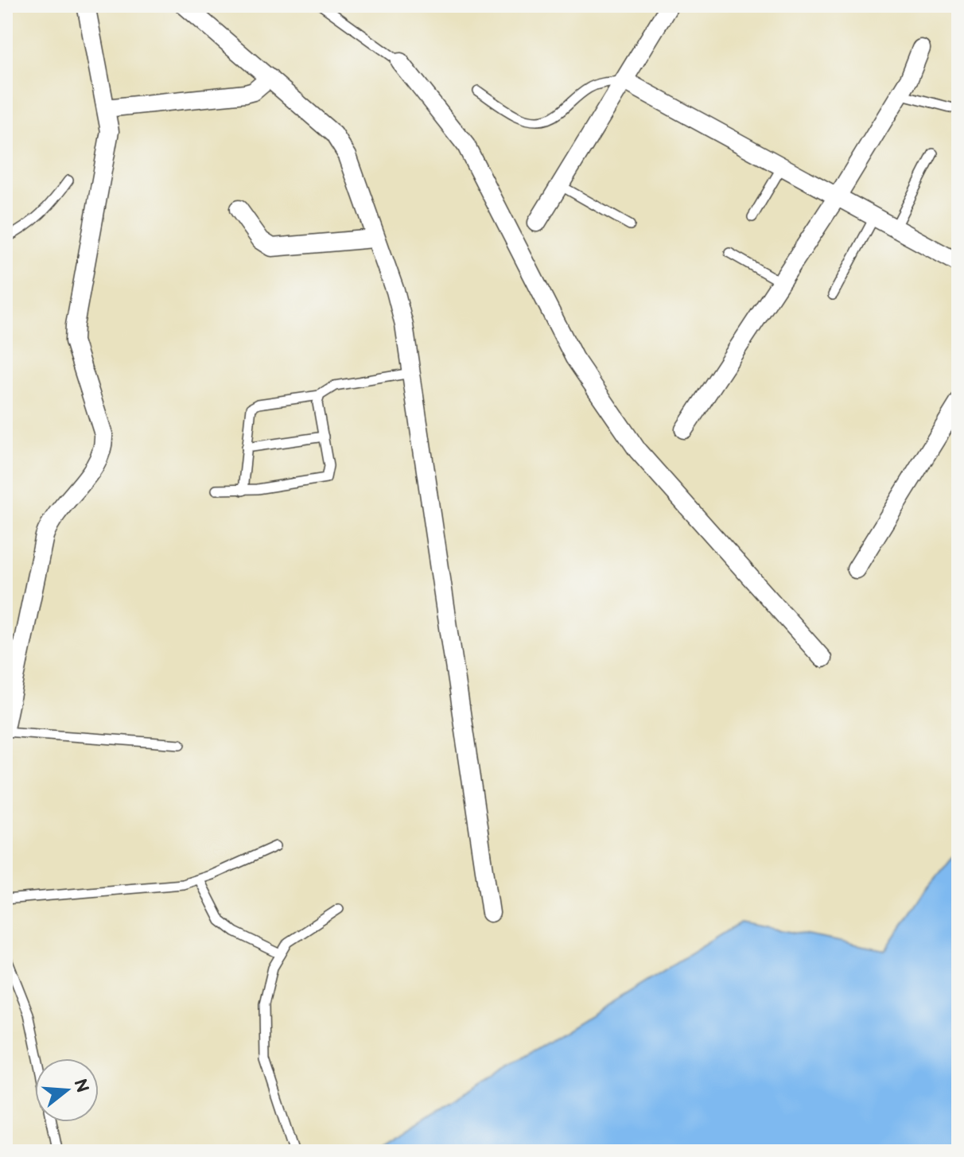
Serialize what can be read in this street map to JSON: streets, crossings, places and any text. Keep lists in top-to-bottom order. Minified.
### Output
{"north":"right"}
